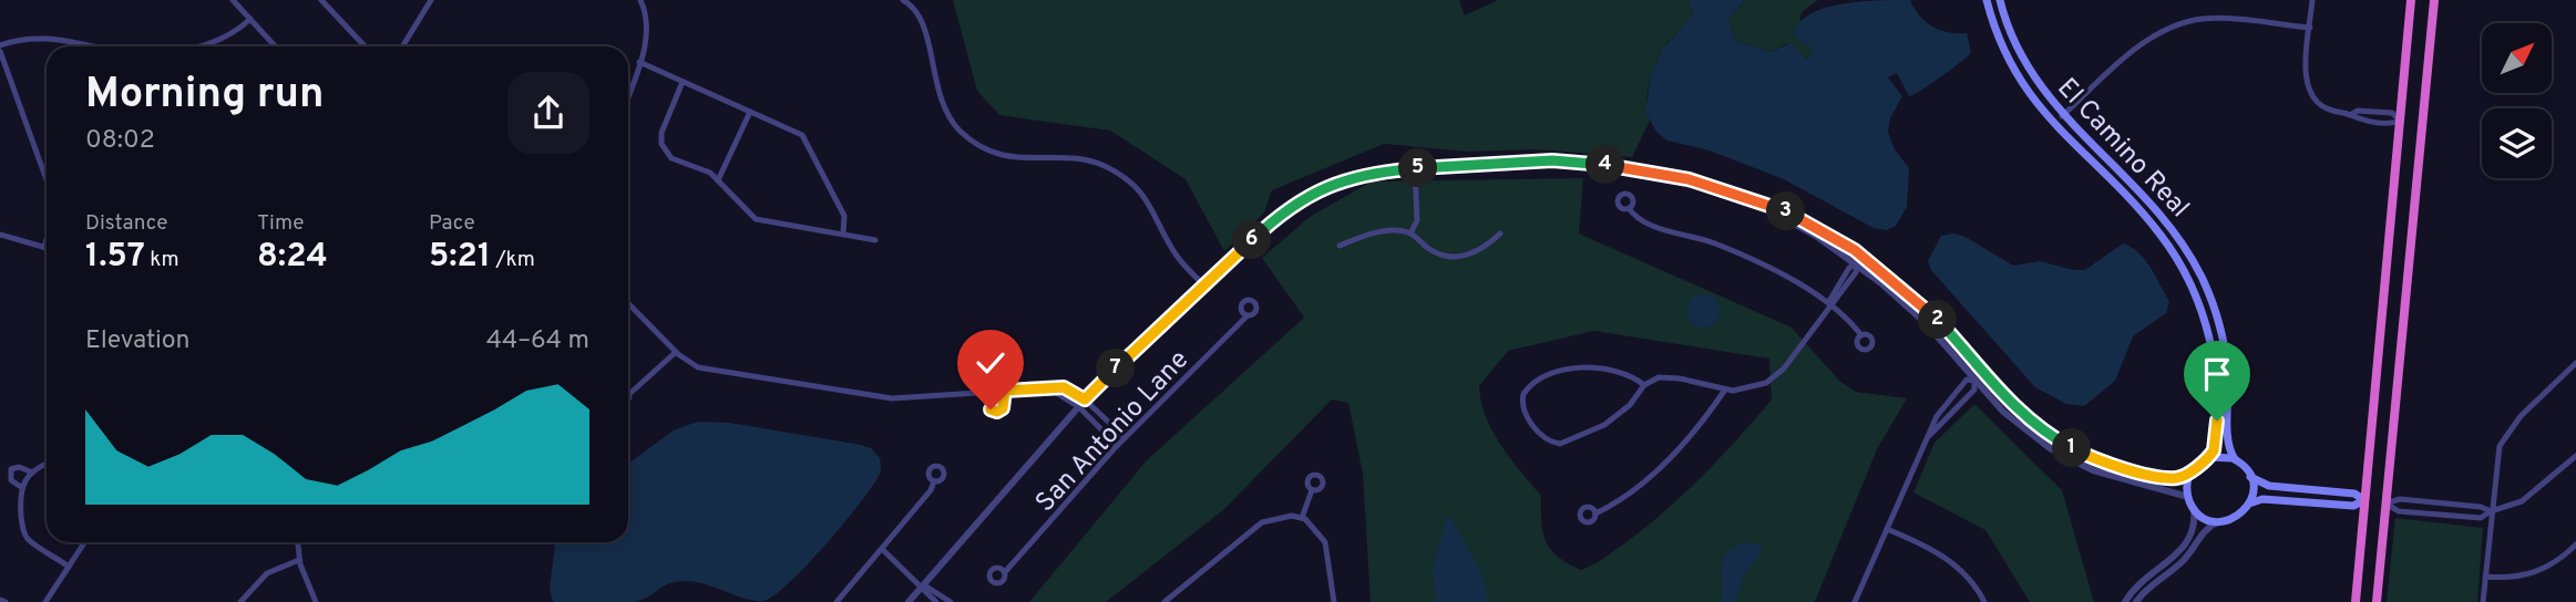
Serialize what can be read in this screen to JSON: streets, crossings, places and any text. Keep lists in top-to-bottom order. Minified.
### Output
{"streets":{"main road":["El Camino Real"],"street":["San Antonio Lane"]},"north":"top right","page":{"heading":["Morning run","08:02"],"pins":["4","5","3","6","2","7","1"],"stats":[["Distance","1.57 km"],["Time","8:24"],["Pace","5:21 /km"]],"chart":["Elevation","44–64 m"]}}
